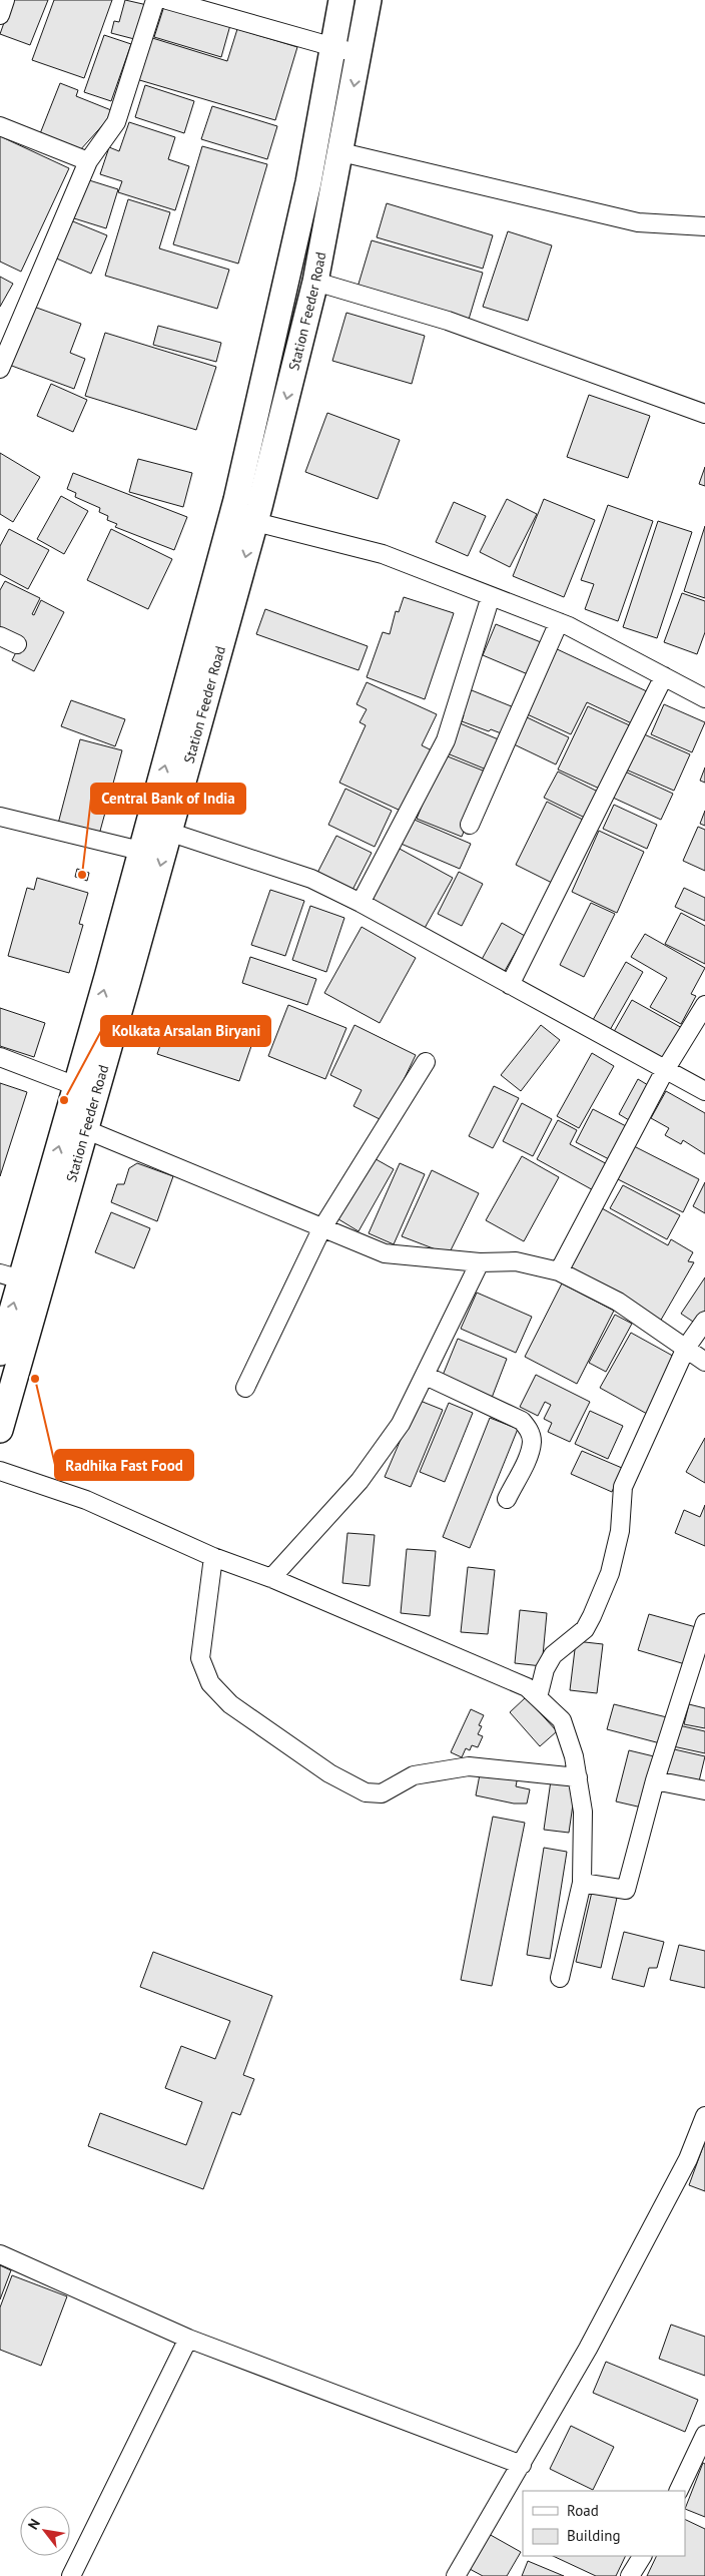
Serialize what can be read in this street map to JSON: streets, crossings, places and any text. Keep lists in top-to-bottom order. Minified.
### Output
{"streets":{"street":["Station Feeder Road"]},"places":["Central Bank of India","Kolkata Arsalan Biryani","Radhika Fast Food"],"legend":["Road","Building"],"north":"top left"}
